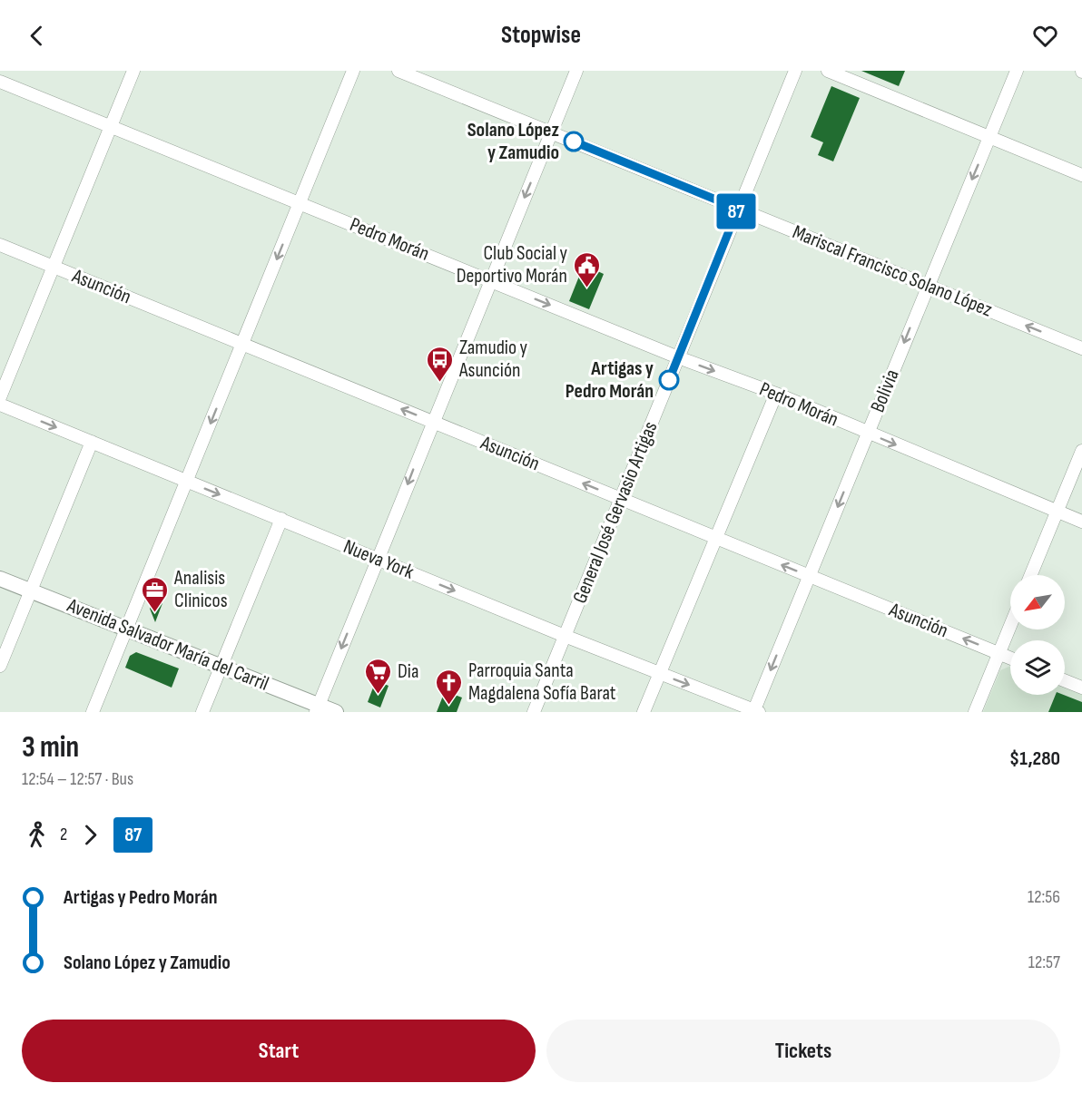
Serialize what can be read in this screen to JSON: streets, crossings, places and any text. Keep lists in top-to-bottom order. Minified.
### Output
{"streets":{"main road":["Avenida Salvador María del Carril"],"street":["Pedro Morán","Mariscal Francisco Solano López","Asunción","Bolivia","General José Gervasio Artigas","Nueva York"]},"crossings":[["Pedro Morán","Bolivia"],["Pedro Morán","General José Gervasio Artigas"],["Mariscal Francisco Solano López","Bolivia"],["Mariscal Francisco Solano López","General José Gervasio Artigas"],["Asunción","Bolivia"],["Asunción","General José Gervasio Artigas"],["Bolivia","Nueva York"],["General José Gervasio Artigas","Nueva York"]],"one_way":["Pedro Morán","Asunción","Nueva York"],"places":{"other":["Solano López y Zamudio","Artigas y Pedro Morán"],"public building":["Club Social y Deportivo Morán"],"bus stop":["Zamudio y Asunción"],"office":["Analisis Clinicos"],"supermarket":["Dia"],"church":["Parroquia Santa Magdalena Sofía Barat"]},"lines":["bus line 87"],"north":"bottom left","page":{"header":"Stopwise","on_map":"87","heading":["3 min","12:54 – 12:57 · Bus","$1,280"],"legs":["2","87"],"list":[{"name":"Artigas y Pedro Morán","value":"12:56"},{"name":"Solano López y Zamudio","value":"12:57"}],"buttons":["Start","Tickets"]}}
